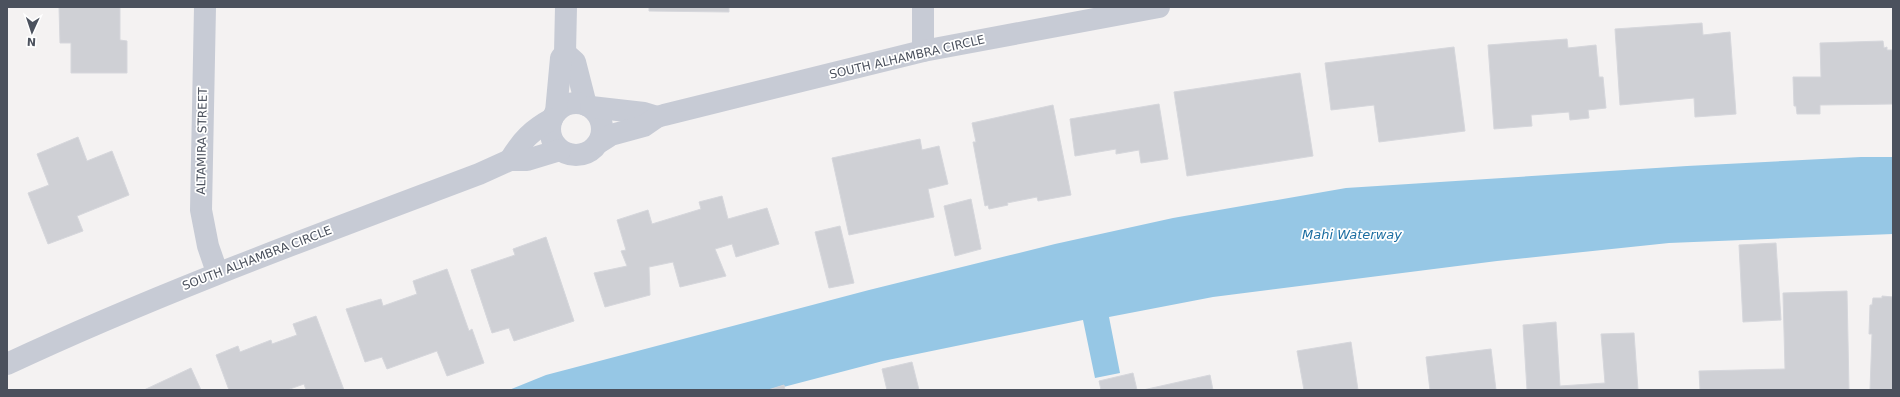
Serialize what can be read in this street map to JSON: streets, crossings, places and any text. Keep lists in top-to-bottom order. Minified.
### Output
{"streets":{"street":["SOUTH ALHAMBRA CIRCLE","ALTAMIRA STREET"]},"crossings":[["SOUTH ALHAMBRA CIRCLE","ALTAMIRA STREET"]],"water":["Mahi Waterway"],"north":"bottom"}
